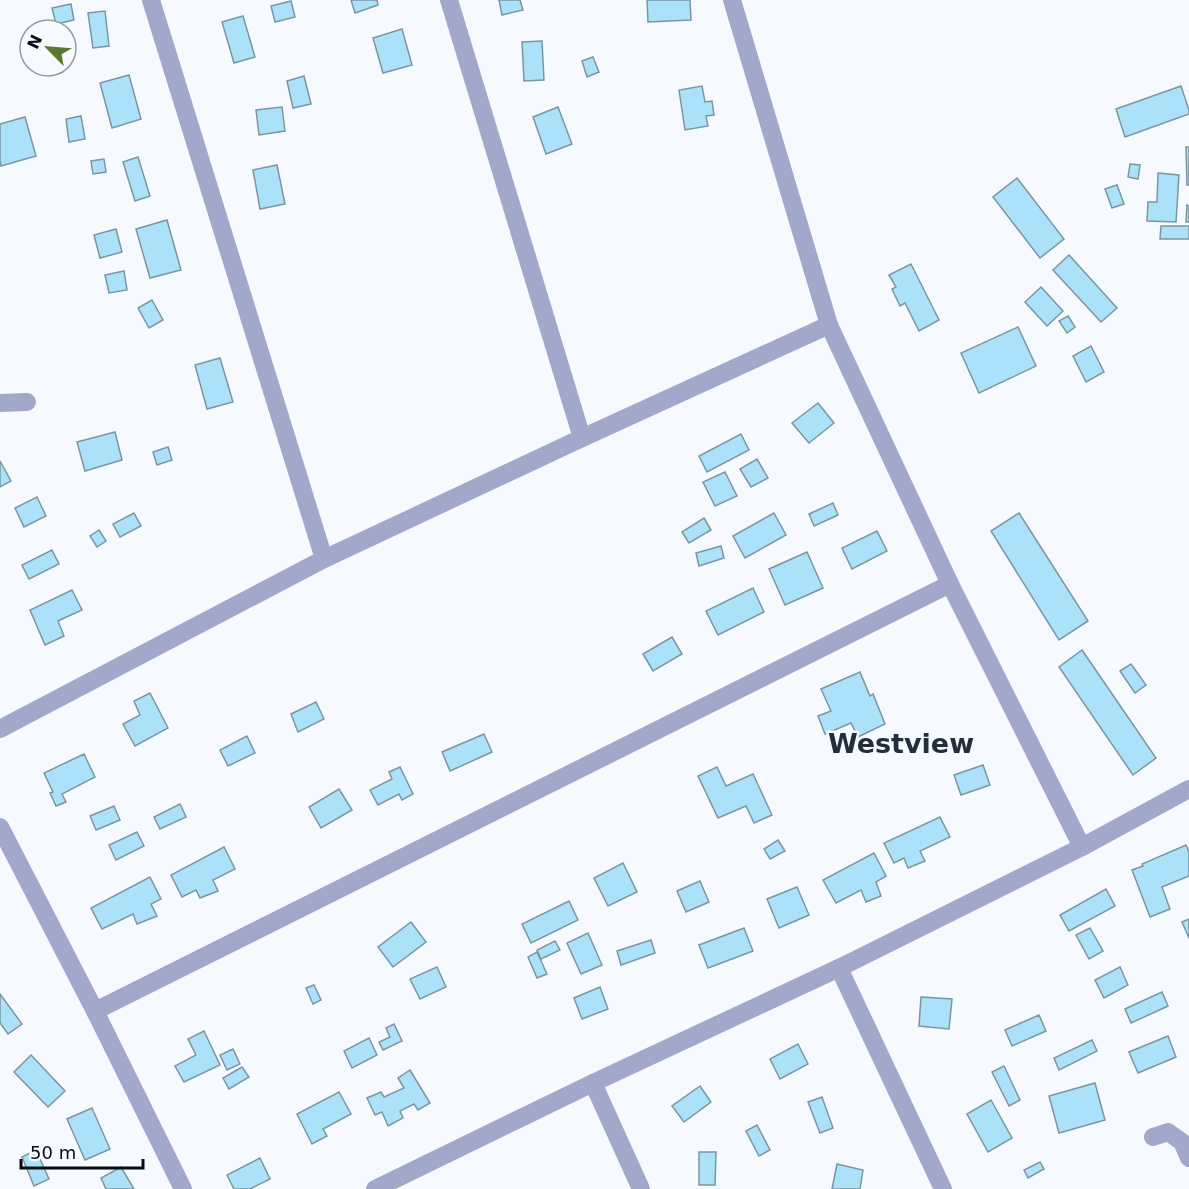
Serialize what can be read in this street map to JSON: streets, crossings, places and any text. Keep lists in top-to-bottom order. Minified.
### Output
{"districts":["Westview"],"scale_bar":"50 m","north":"top left"}
